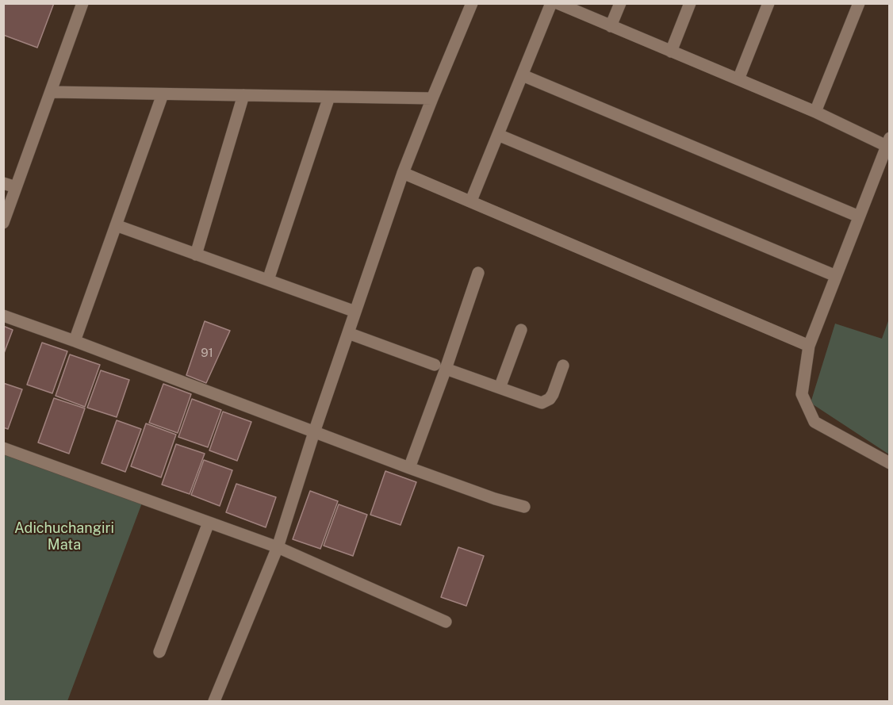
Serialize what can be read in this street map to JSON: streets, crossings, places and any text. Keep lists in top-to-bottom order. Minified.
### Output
{"parks":["Adichuchangiri Mata"],"house_numbers":["91"]}
